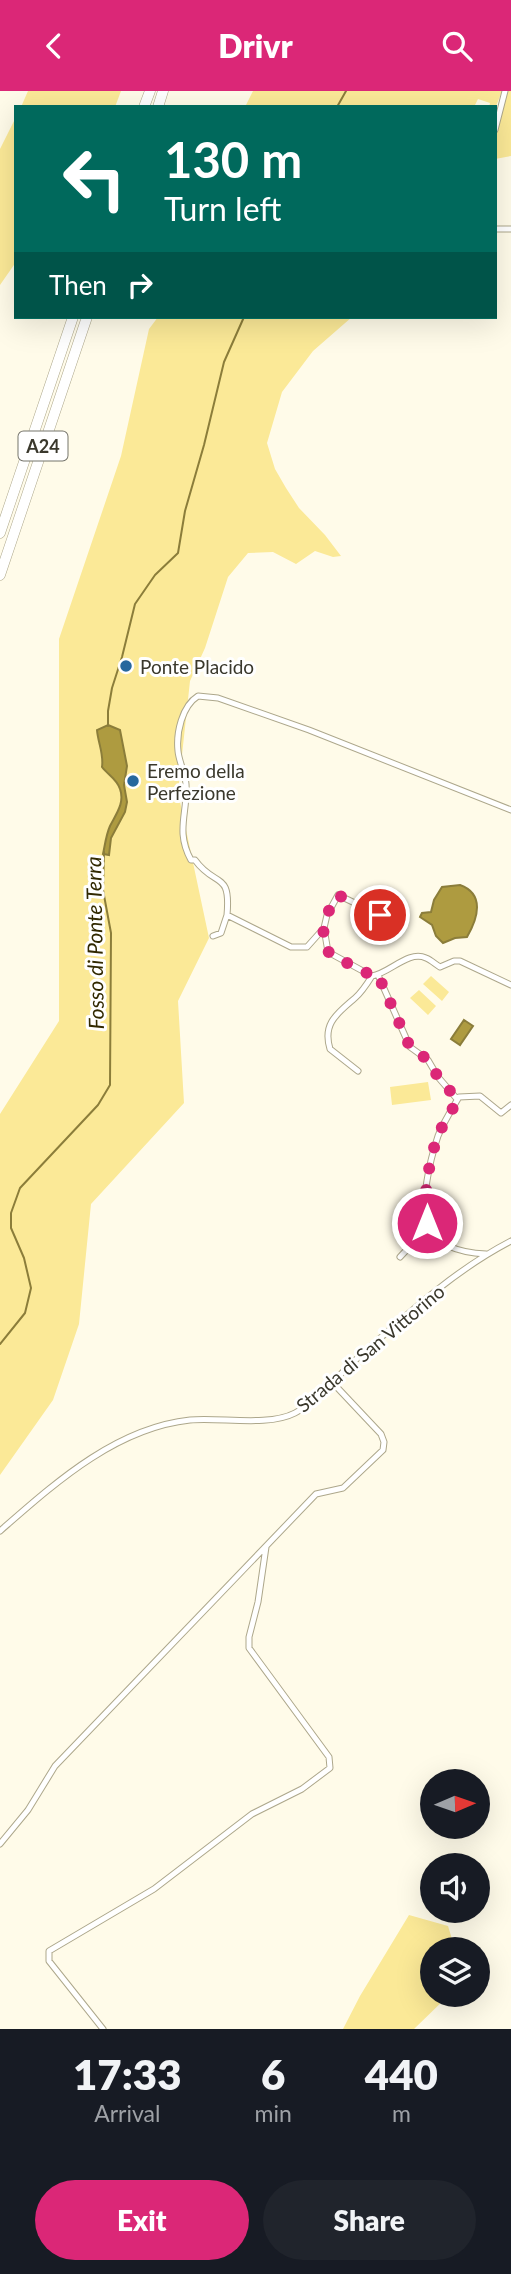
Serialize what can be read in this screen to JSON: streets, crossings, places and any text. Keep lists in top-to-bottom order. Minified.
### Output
{"streets":{"highway":["A24"],"street":["Strada di San Vittorino"]},"water":["Fosso di Ponte Terra"],"places":["Ponte Placido","Eremo della Perfezione"],"north":"right","page":{"header":"Drivr","turn":["130 m","Turn left"],"then":"Then","eta":["17:33","Arrival","6","min","440","m"],"buttons":["Exit","Share"]}}
